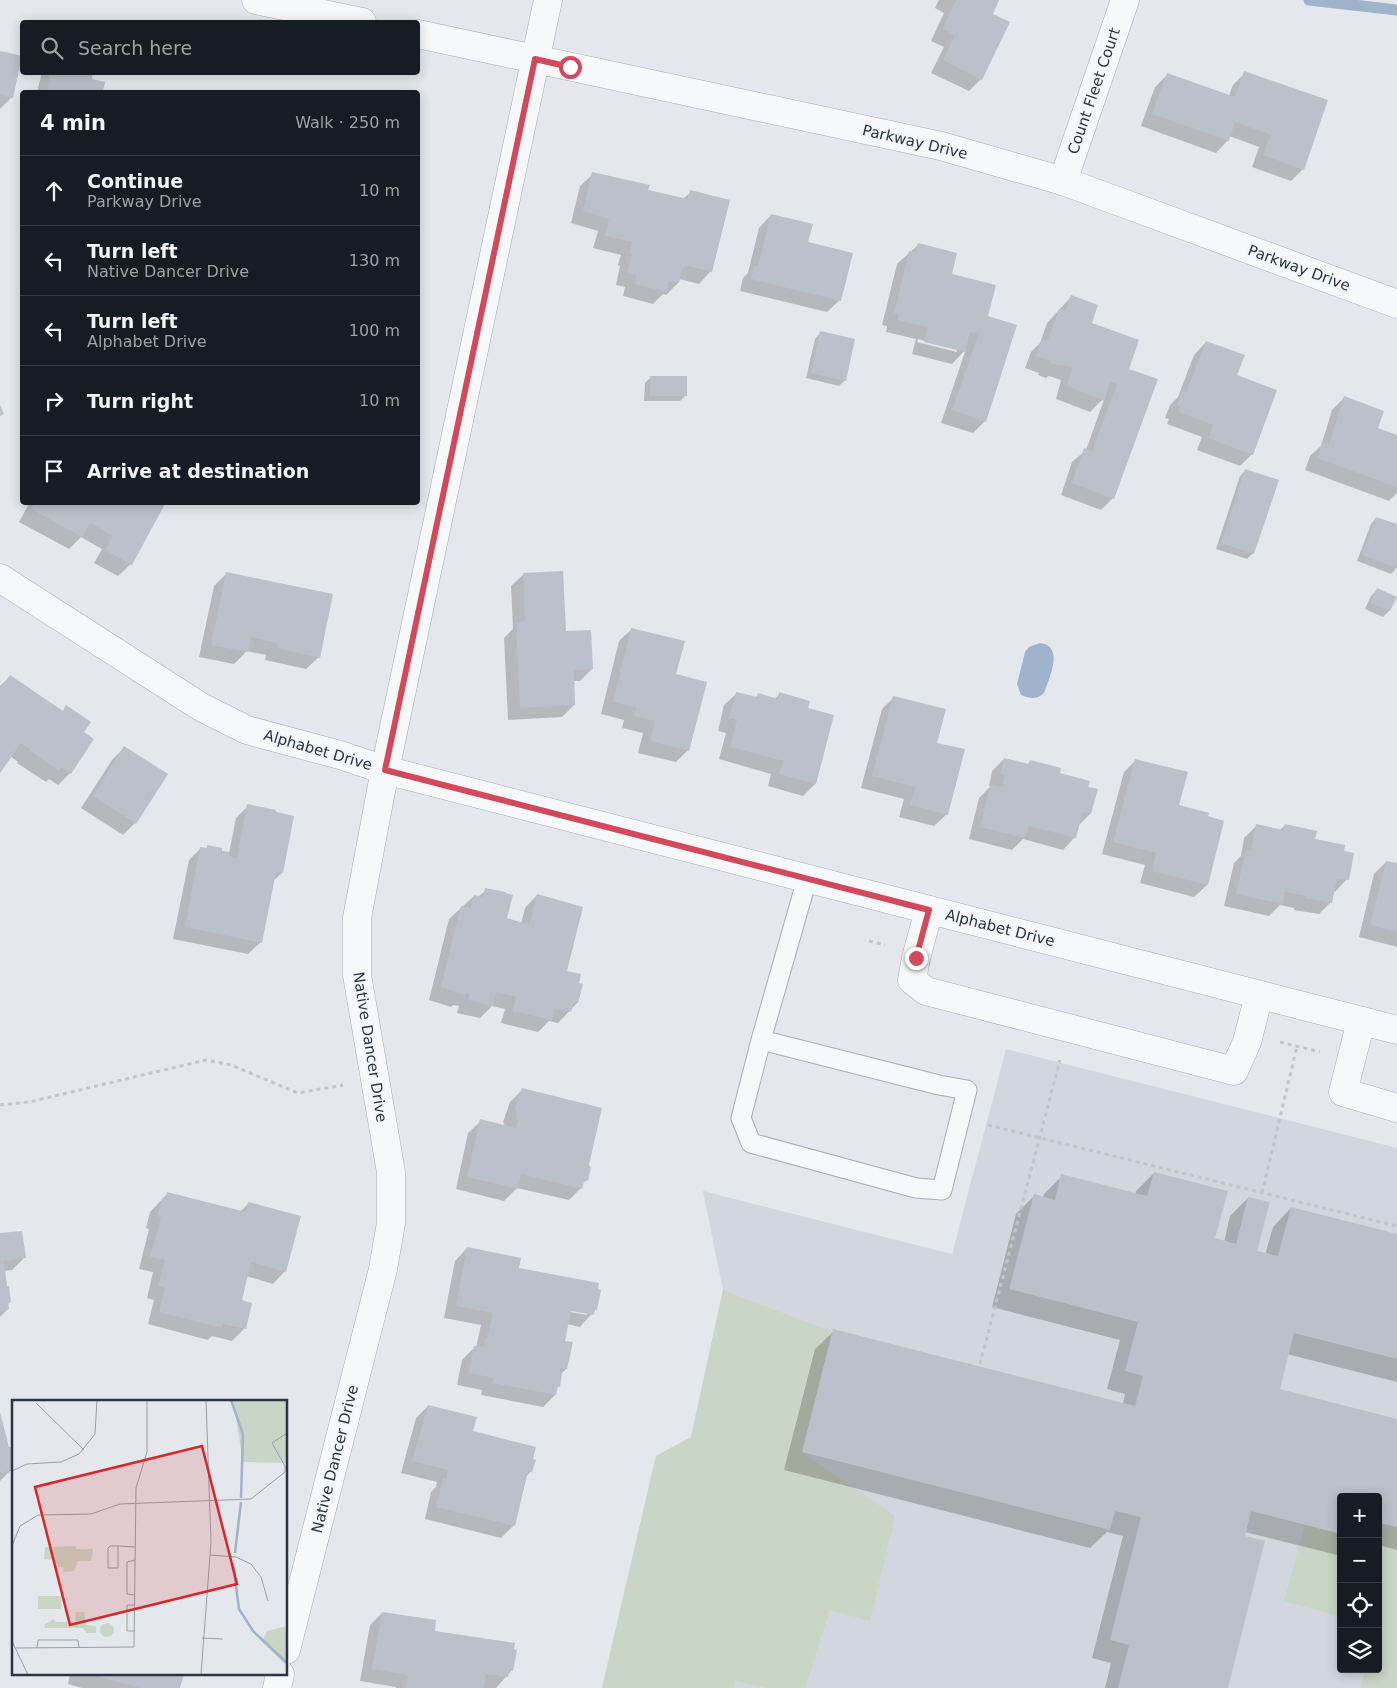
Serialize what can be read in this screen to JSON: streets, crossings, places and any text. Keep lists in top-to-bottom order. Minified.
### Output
{"streets":{"street":["Count Fleet Court","Parkway Drive","Alphabet Drive","Native Dancer Drive"]},"crossings":[["Count Fleet Court","Parkway Drive"],["Parkway Drive","Native Dancer Drive"],["Alphabet Drive","Native Dancer Drive"]],"page":{"search":"Search here","heading":["4 min","Walk · 250 m"],"list":[["Continue","Parkway Drive","10 m"],["Turn left","Native Dancer Drive","130 m"],["Turn left","Alphabet Drive","100 m"],["Turn right","10 m"],"Arrive at destination"],"map_buttons":["+","−"]}}
